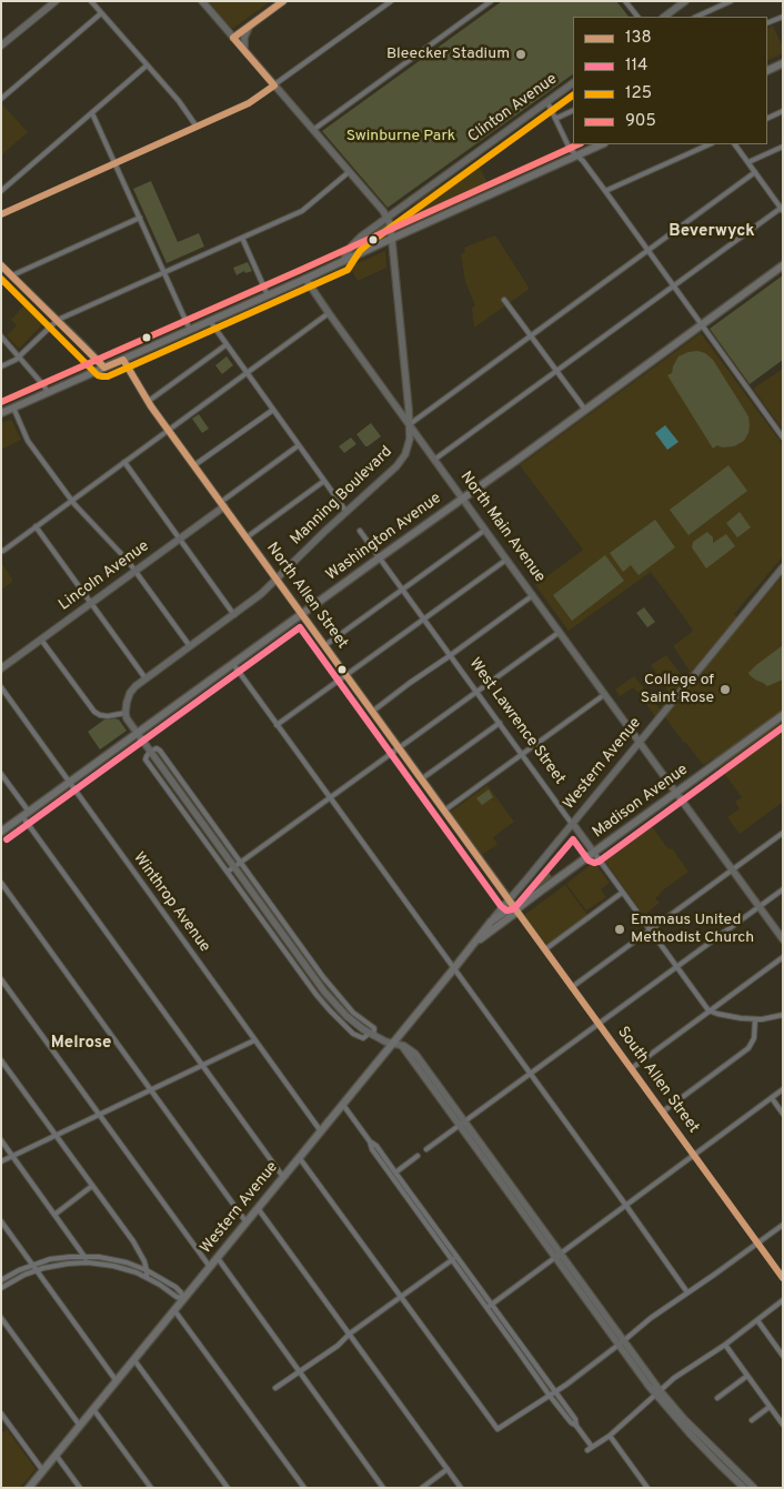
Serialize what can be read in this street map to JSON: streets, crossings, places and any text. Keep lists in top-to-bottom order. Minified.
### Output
{"streets":{"main road":["Washington Avenue","Western Avenue","Madison Avenue"],"street":["Clinton Avenue","Manning Boulevard","North Main Avenue","Lincoln Avenue","North Allen Street","West Lawrence Street","Winthrop Avenue","South Allen Street"]},"crossings":[["Clinton Avenue","Manning Boulevard"],["Manning Boulevard","North Main Avenue"],["Manning Boulevard","North Allen Street"],["North Main Avenue","Washington Avenue"],["North Main Avenue","Western Avenue"],["North Main Avenue","Madison Avenue"],["Washington Avenue","North Allen Street"],["Washington Avenue","West Lawrence Street"],["Washington Avenue","Winthrop Avenue"],["Lincoln Avenue","North Allen Street"],["North Allen Street","Western Avenue"],["North Allen Street","South Allen Street"],["West Lawrence Street","Western Avenue"],["West Lawrence Street","Madison Avenue"],["Western Avenue","Madison Avenue"],["Western Avenue","Winthrop Avenue"],["Western Avenue","South Allen Street"],["Madison Avenue","South Allen Street"]],"districts":["Beverwyck","Melrose"],"parks":["Swinburne Park"],"places":["Bleecker Stadium","College of Saint Rose","Emmaus United Methodist Church"],"lines":["transit line 138","transit line 125","transit line 905","transit line 114"],"legend":["138","114","125","905"]}
